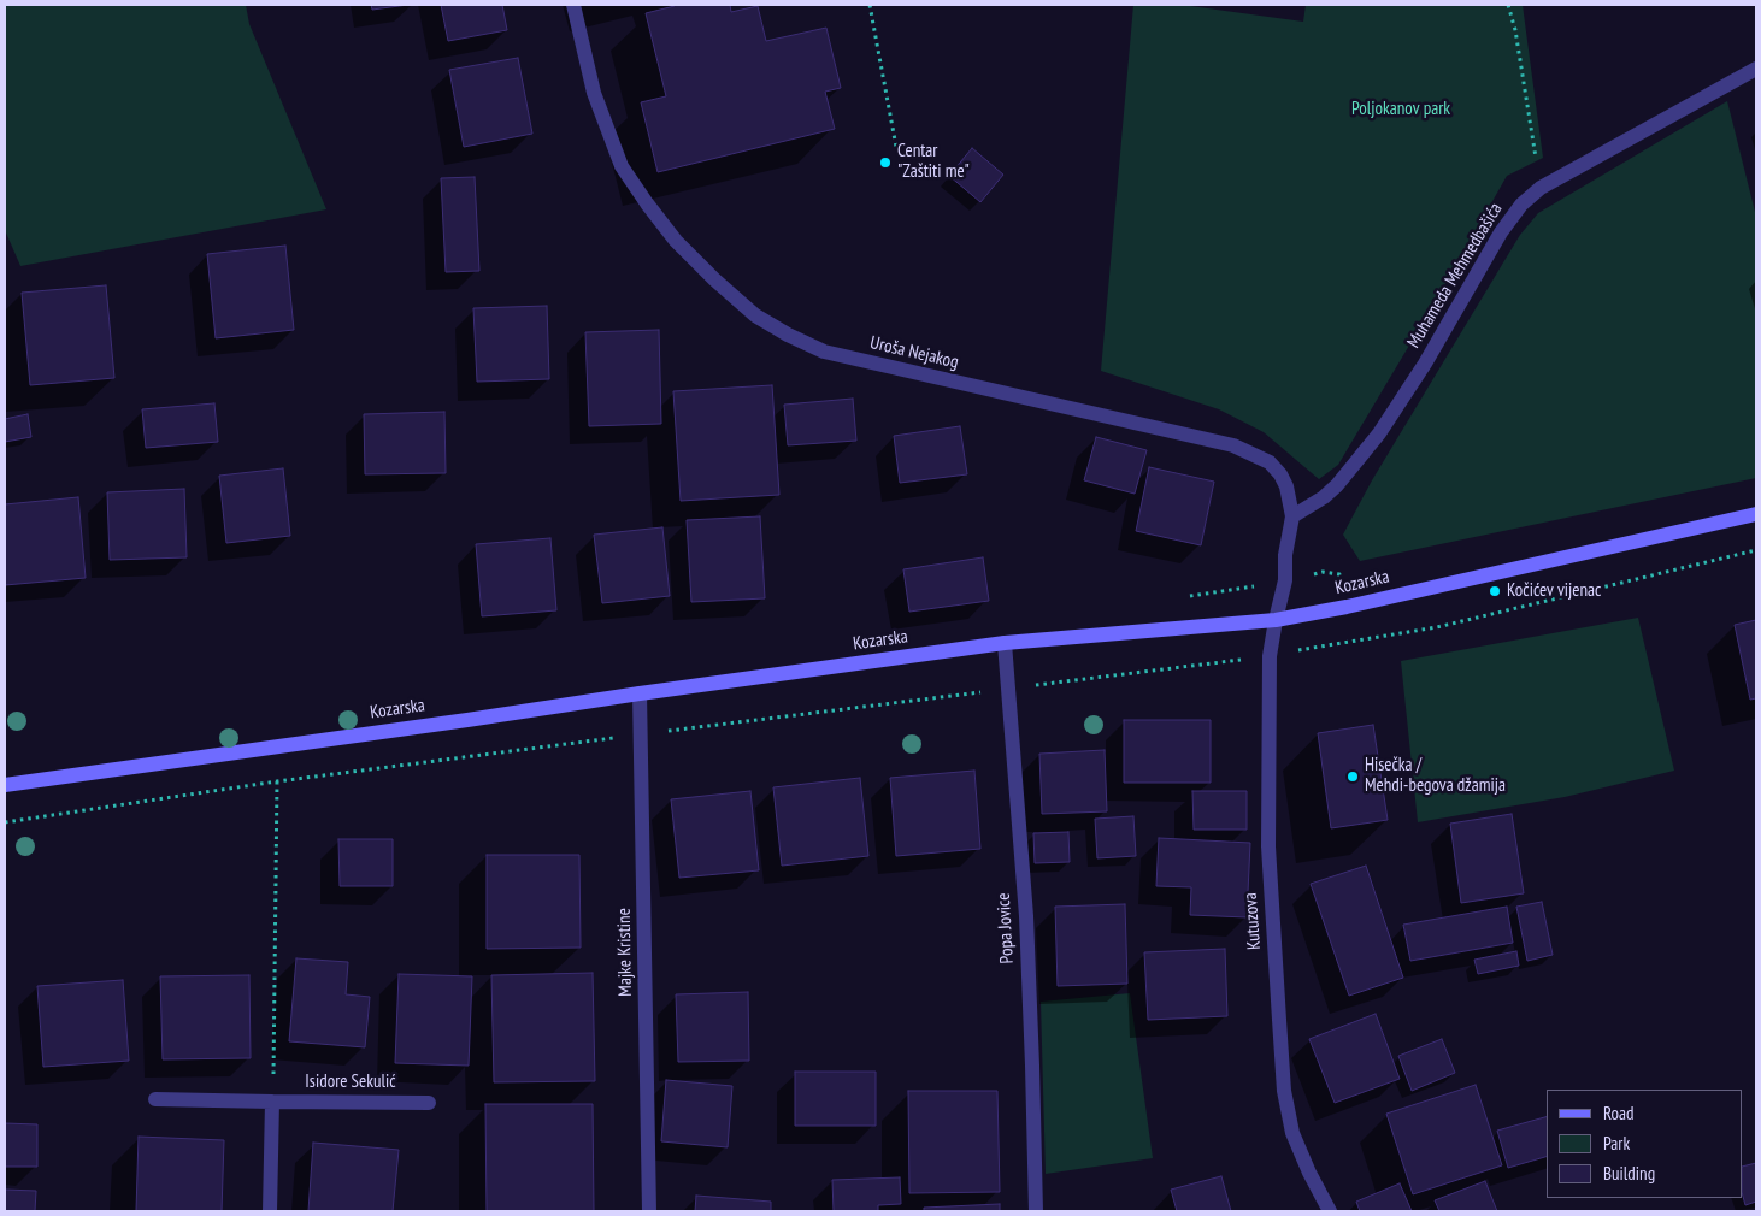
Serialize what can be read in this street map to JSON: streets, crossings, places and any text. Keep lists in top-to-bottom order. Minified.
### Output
{"streets":{"main road":["Kozarska"],"street":["Muhameda Mehmedbašića","Uroša Nejakog","Kutuzova","Popa Jovice","Majke Kristine","Isidore Sekulić"]},"crossings":[["Muhameda Mehmedbašića","Uroša Nejakog"],["Uroša Nejakog","Kozarska"],["Uroša Nejakog","Kutuzova"],["Kozarska","Kutuzova"],["Kozarska","Popa Jovice"],["Kozarska","Majke Kristine"]],"parks":["Poljokanov park"],"places":["Centar \"Zaštiti me\"","Kočićev vijenac","Hisečka / Mehdi-begova džamija"],"legend":["Road","Park","Building"]}
